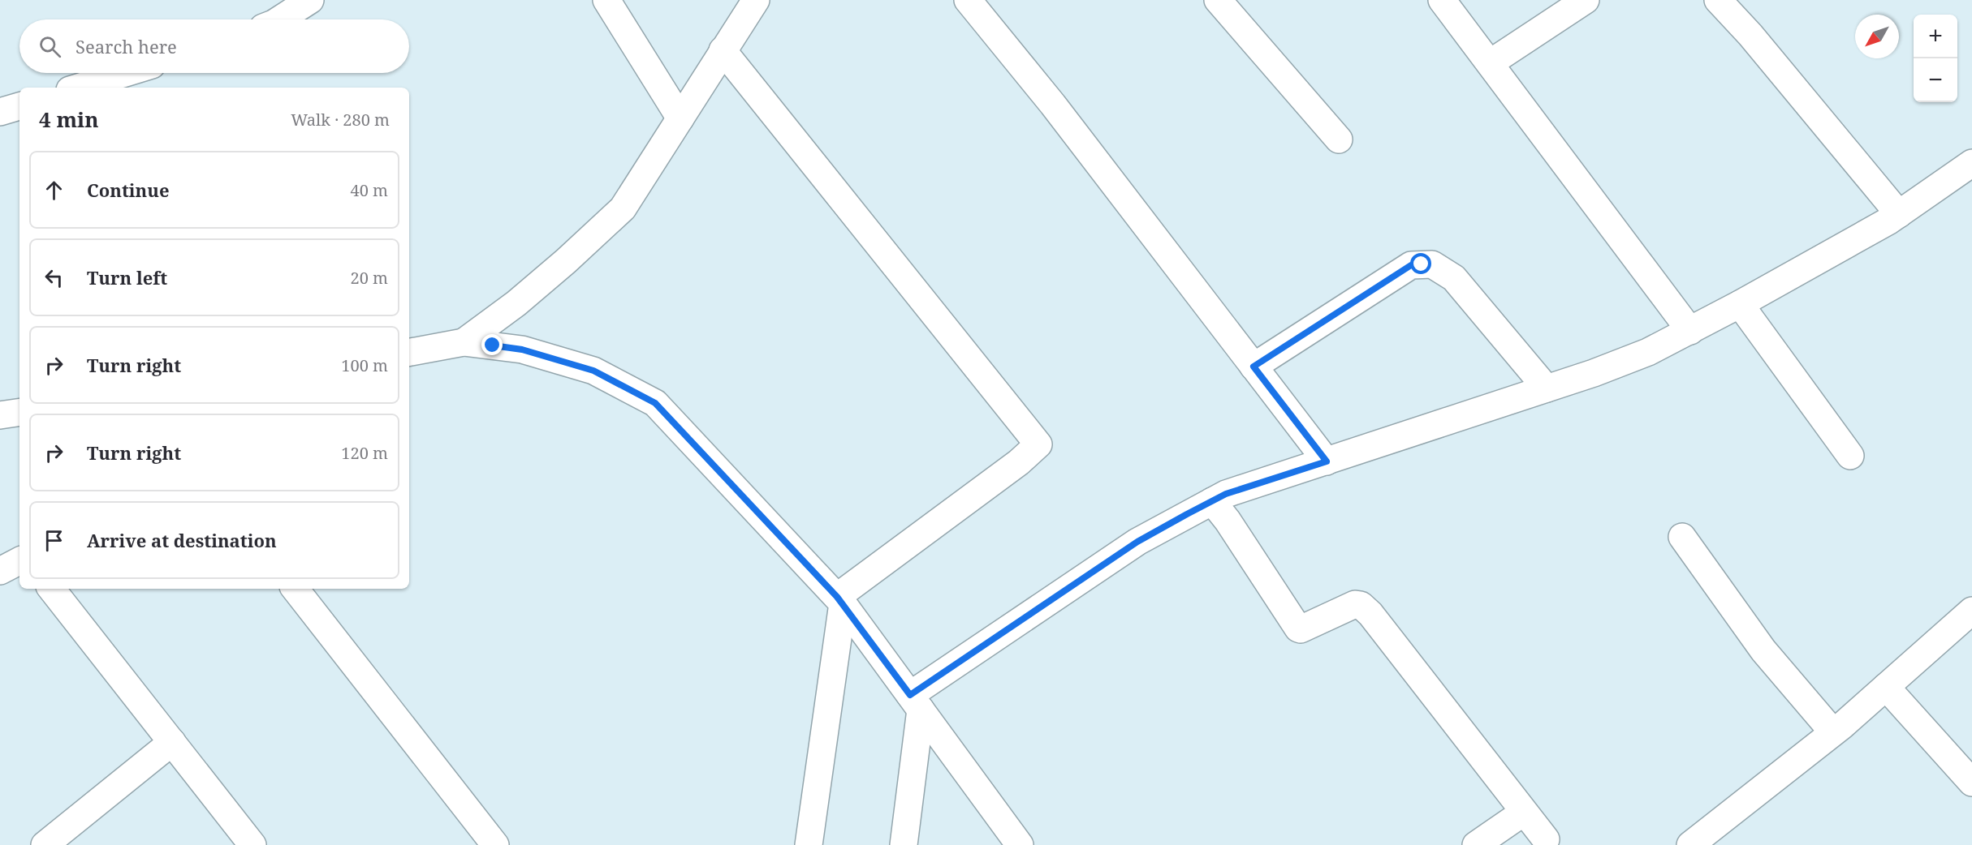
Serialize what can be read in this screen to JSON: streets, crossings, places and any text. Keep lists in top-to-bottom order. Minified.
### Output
{"north":"bottom left","page":{"map_buttons":["+","−"],"search":"Search here","heading":["4 min","Walk · 280 m"],"list":[["Continue","40 m"],["Turn left","20 m"],["Turn right","100 m"],["Turn right","120 m"],"Arrive at destination"]}}
